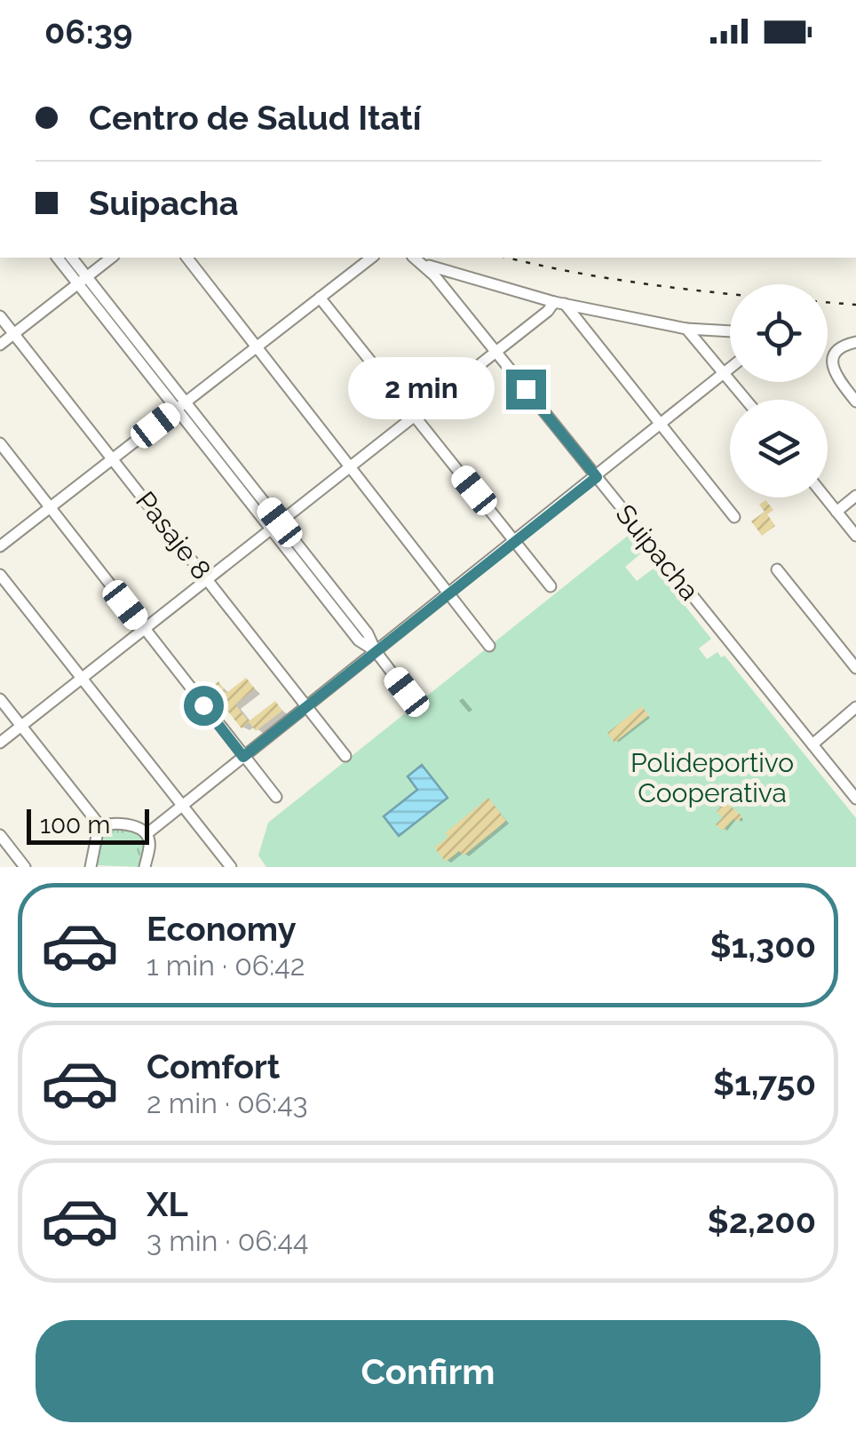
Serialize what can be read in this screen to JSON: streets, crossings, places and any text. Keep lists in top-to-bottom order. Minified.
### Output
{"streets":{"street":["Pasaje 8","Suipacha"]},"parks":["Polideportivo Cooperativa"],"scale_bar":"100 m","page":{"status":"06:39","banner":["Centro de Salud Itatí","Suipacha"],"bubble":"2 min","scale":"100 m","list":[{"name":"Economy","note":"1 min · 06:42","value":"$1,300"},{"name":"Comfort","note":"2 min · 06:43","value":"$1,750"},{"name":"XL","note":"3 min · 06:44","value":"$2,200"}],"buttons":"Confirm"}}
